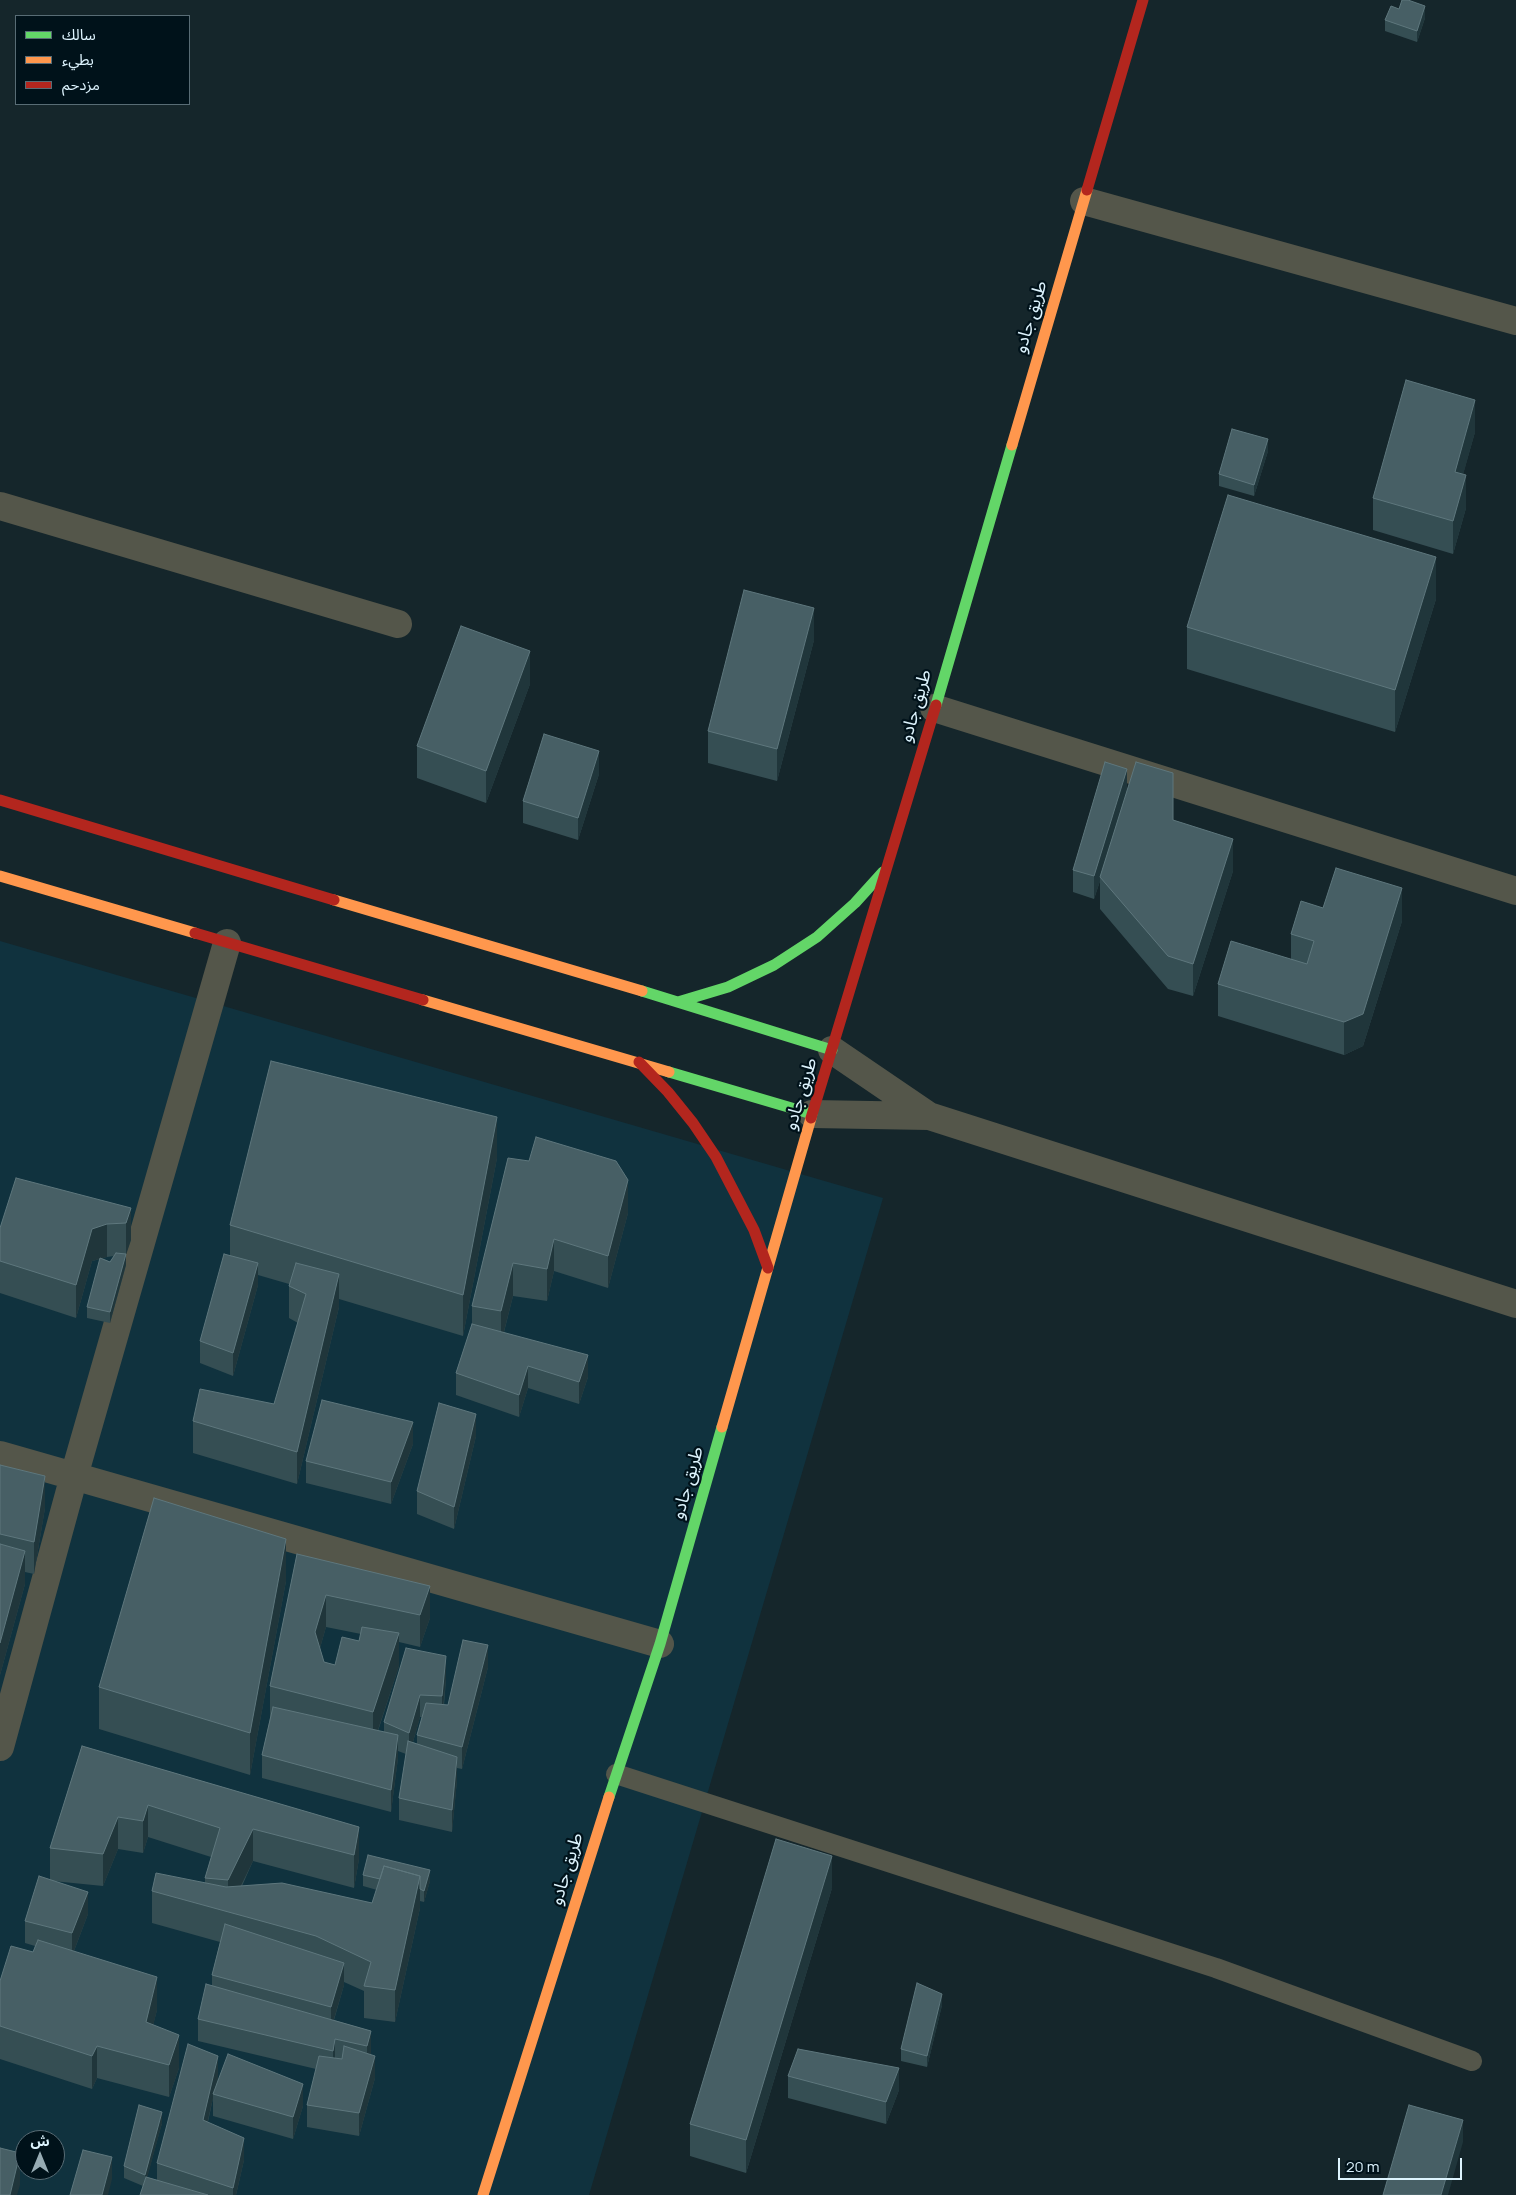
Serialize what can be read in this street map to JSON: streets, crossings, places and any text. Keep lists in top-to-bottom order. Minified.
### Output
{"streets":{"main road":["طريق جادو"]},"legend":["سالك","بطيء","مزدحم"],"scale_bar":"20 m","north":"top"}
